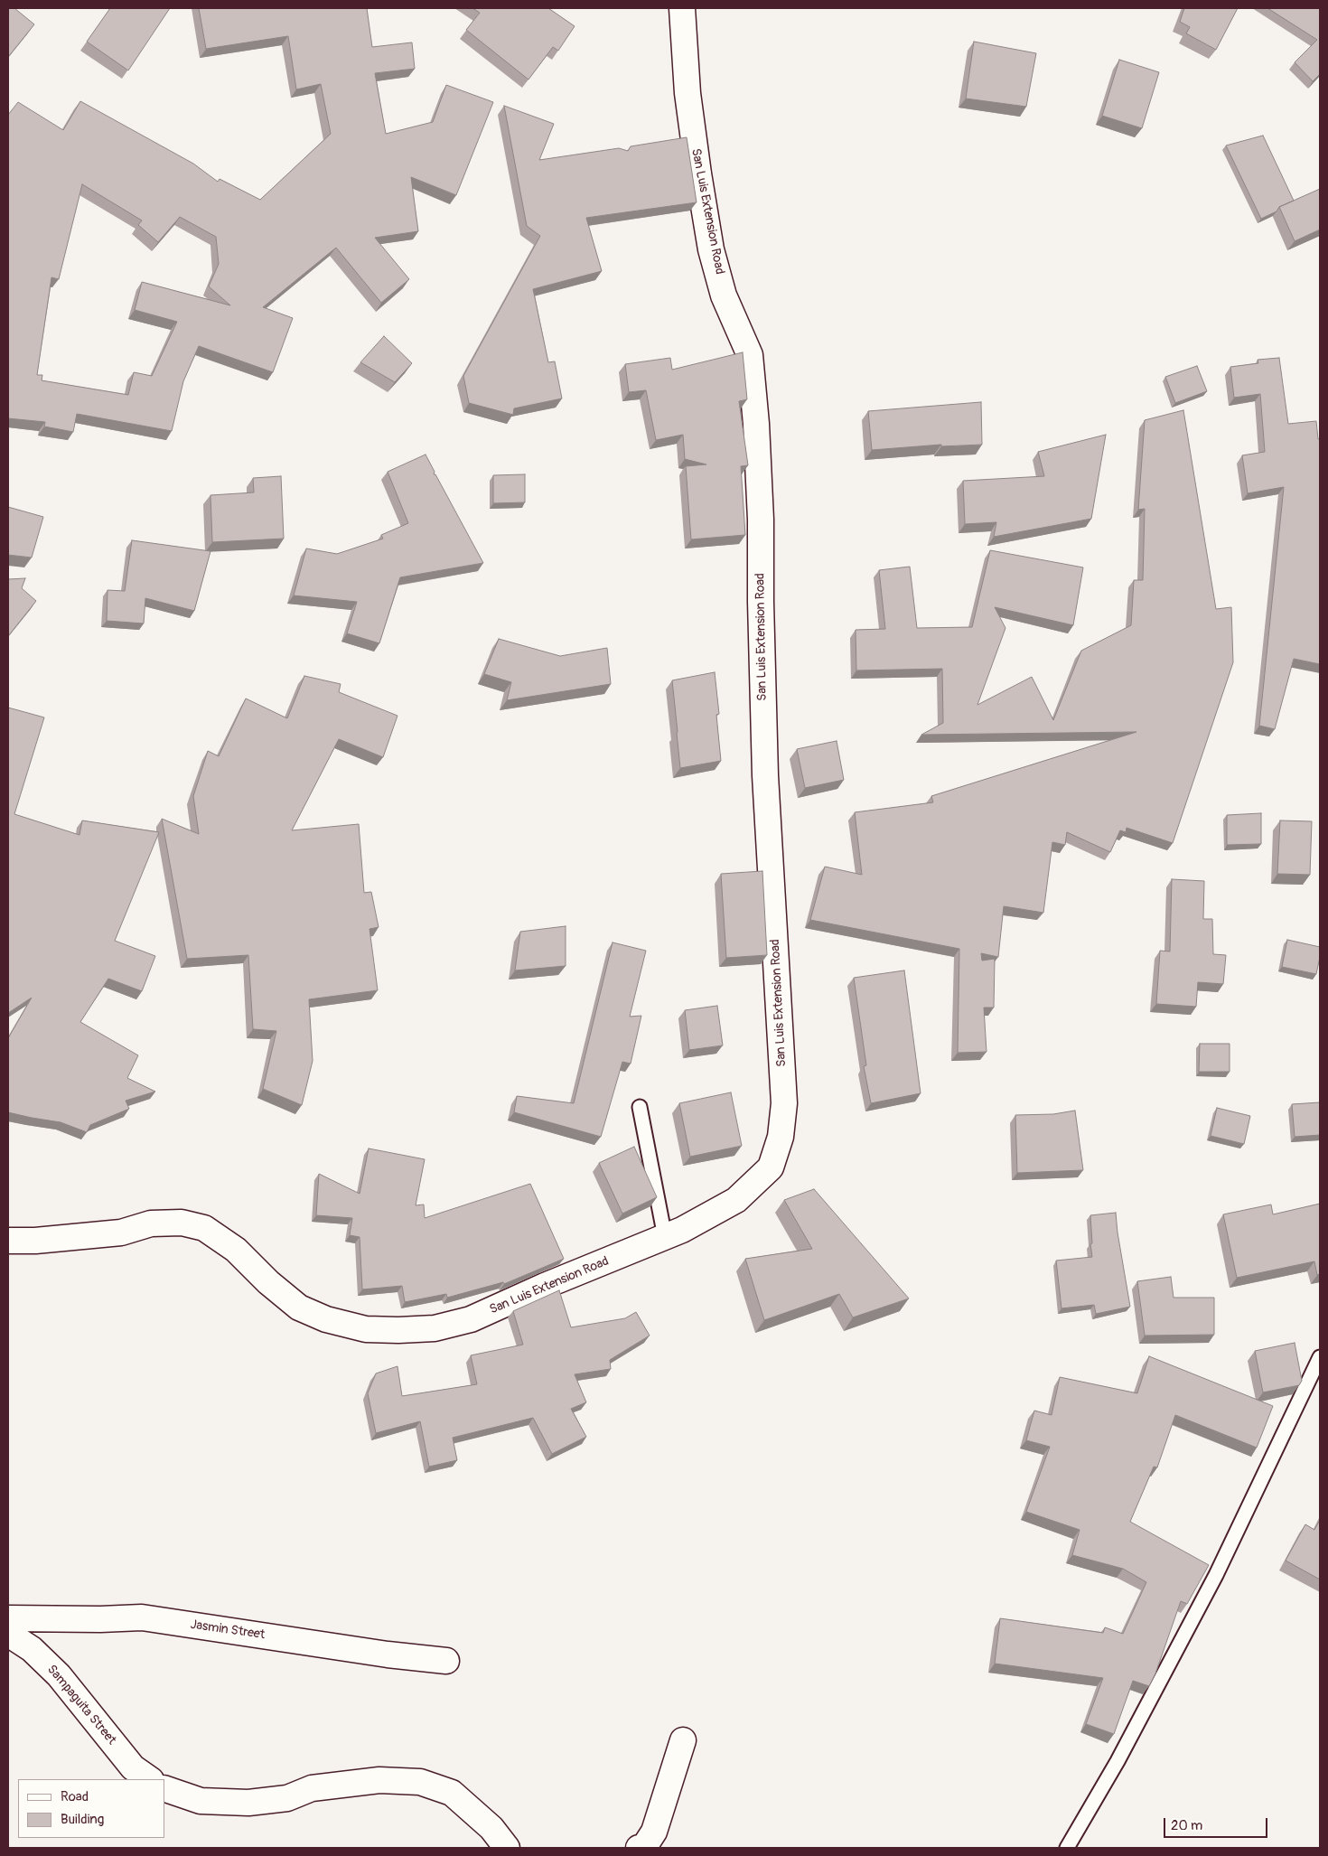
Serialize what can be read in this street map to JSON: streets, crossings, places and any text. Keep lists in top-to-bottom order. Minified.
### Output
{"streets":{"street":["San Luis Extension Road","Jasmin Street","Sampaguita Street"]},"legend":["Road","Building"],"scale_bar":"20 m"}
